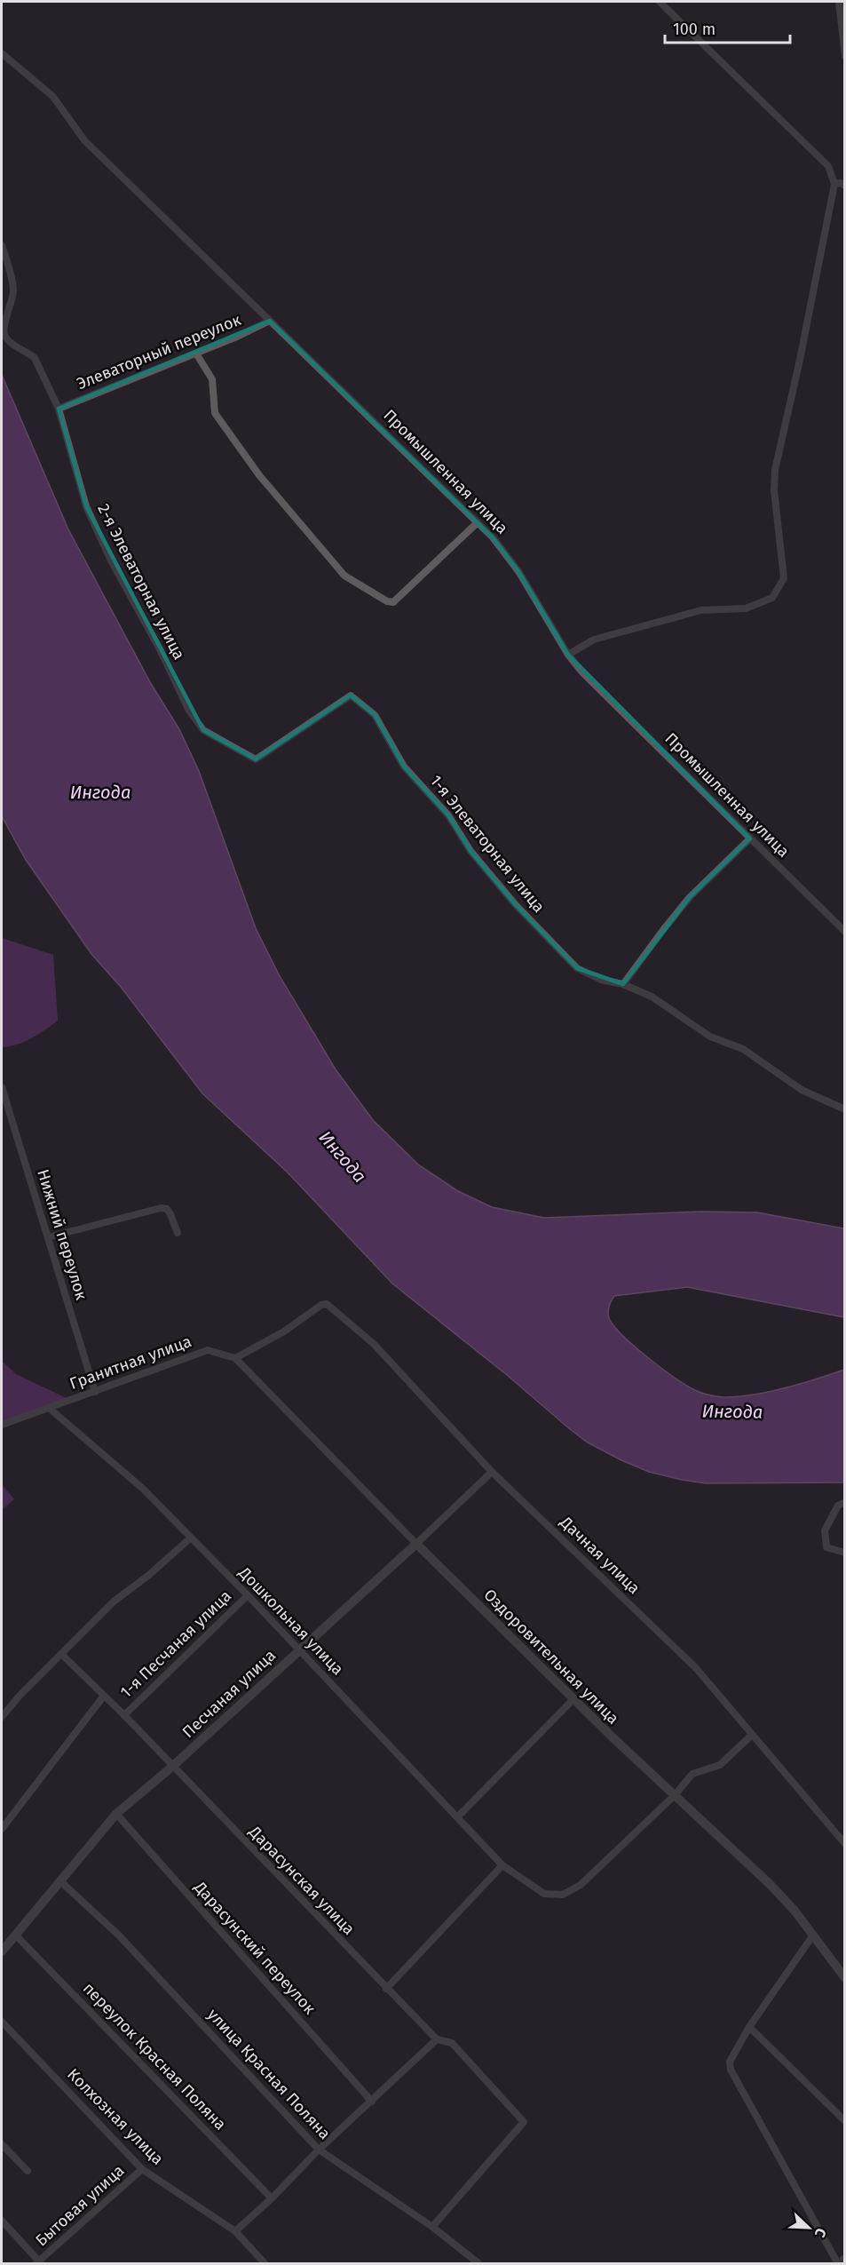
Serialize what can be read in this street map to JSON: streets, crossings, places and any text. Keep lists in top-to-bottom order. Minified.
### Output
{"streets":{"street":["Элеваторный переулок","Промышленная улица","2-я Элеваторная улица","1-я Элеваторная улица","Нижний переулок","Гранитная улица","Дачная улица","Дошкольная улица","1-я Песчаная улица","Оздоровительная улица","Песчаная улица","Дарасунская улица","Дарасунский переулок","переулок Красная Поляна","улица Красная Поляна","Колхозная улица","Бытовая улица"]},"crossings":[["Элеваторный переулок","Промышленная улица"],["Элеваторный переулок","2-я Элеваторная улица"],["2-я Элеваторная улица","1-я Элеваторная улица"],["Нижний переулок","Гранитная улица"],["Гранитная улица","Дачная улица"],["Гранитная улица","Дошкольная улица"],["Гранитная улица","Оздоровительная улица"],["Дачная улица","Дошкольная улица"],["Дачная улица","Оздоровительная улица"],["Дачная улица","Песчаная улица"],["Дошкольная улица","1-я Песчаная улица"],["Дошкольная улица","Оздоровительная улица"],["Дошкольная улица","Песчаная улица"],["1-я Песчаная улица","Дарасунская улица"],["Оздоровительная улица","Песчаная улица"],["Песчаная улица","Дарасунская улица"],["Песчаная улица","Дарасунский переулок"],["Песчаная улица","переулок Красная Поляна"],["Песчаная улица","улица Красная Поляна"],["Дарасунская улица","улица Красная Поляна"],["Колхозная улица","Бытовая улица"]],"water":["Ингода"],"scale_bar":"100 m","north":"bottom right"}
